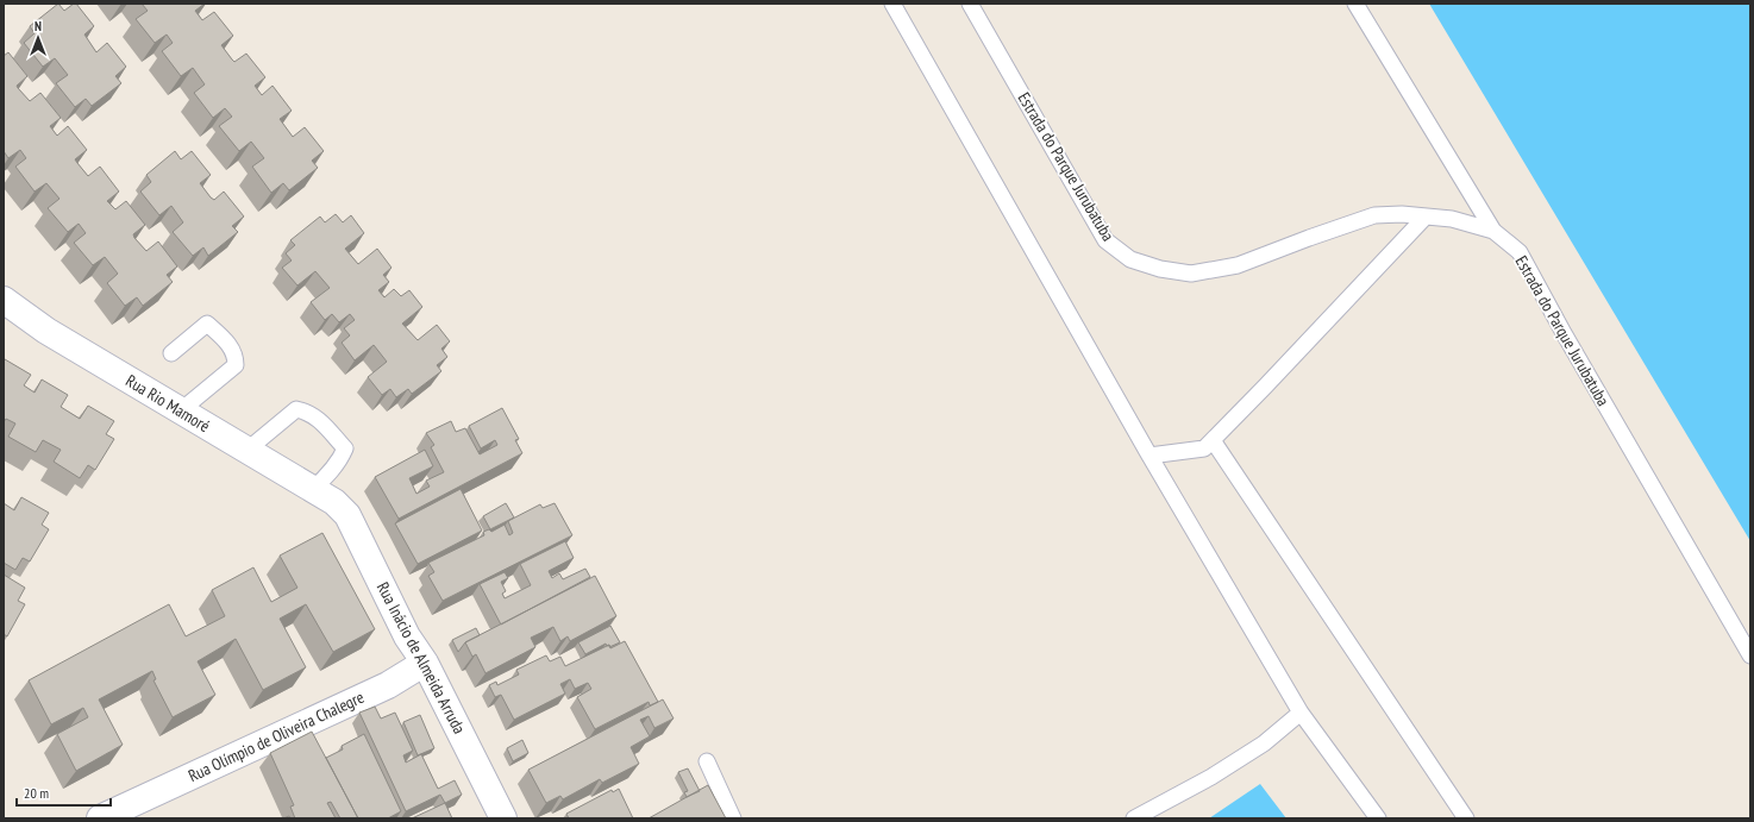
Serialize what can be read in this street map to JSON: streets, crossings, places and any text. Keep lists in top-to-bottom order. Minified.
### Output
{"streets":{"street":["Rua Rio Mamoré","Rua Inácio de Almeida Arruda","Rua Olímpio de Oliveira Chalegre"],"lane":["Estrada do Parque Jurubatuba"]},"crossings":[["Rua Rio Mamoré","Rua Inácio de Almeida Arruda"],["Rua Inácio de Almeida Arruda","Rua Olímpio de Oliveira Chalegre"]],"scale_bar":"20 m","north":"top"}
